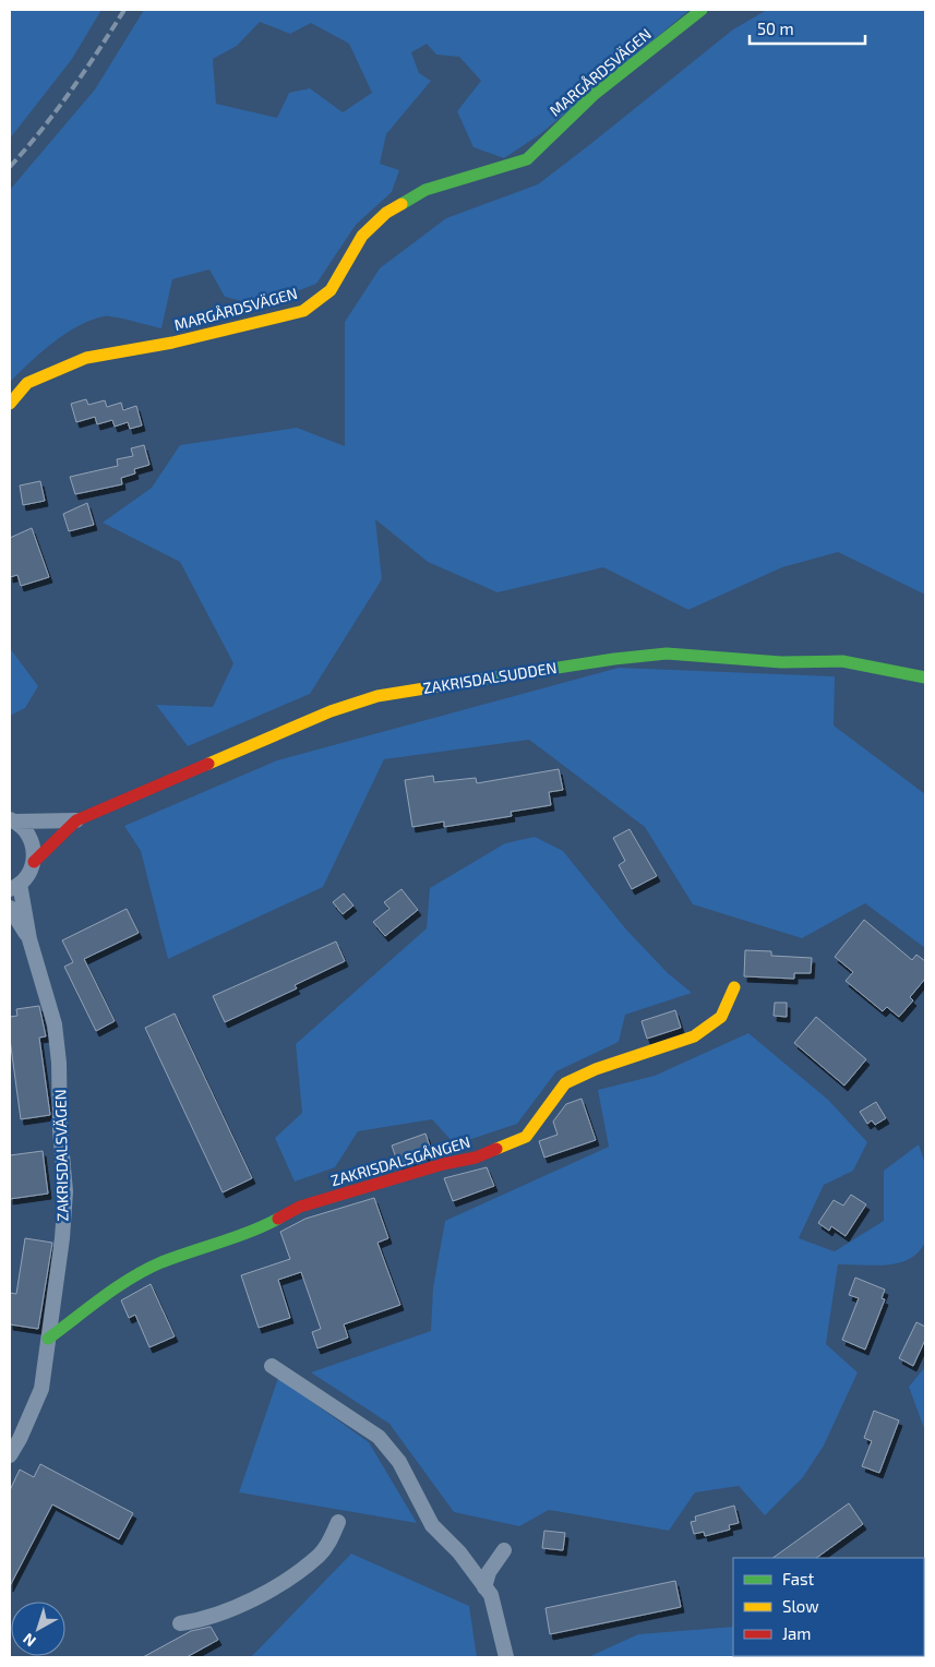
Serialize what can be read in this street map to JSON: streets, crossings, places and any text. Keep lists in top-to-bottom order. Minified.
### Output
{"streets":{"street":["MARGÅRDSVÄGEN","ZAKRISDALSUDDEN","ZAKRISDALSVÄGEN","ZAKRISDALSGÅNGEN"]},"crossings":[["ZAKRISDALSVÄGEN","ZAKRISDALSGÅNGEN"]],"legend":["Fast","Slow","Jam"],"scale_bar":"50 m","north":"bottom left"}
